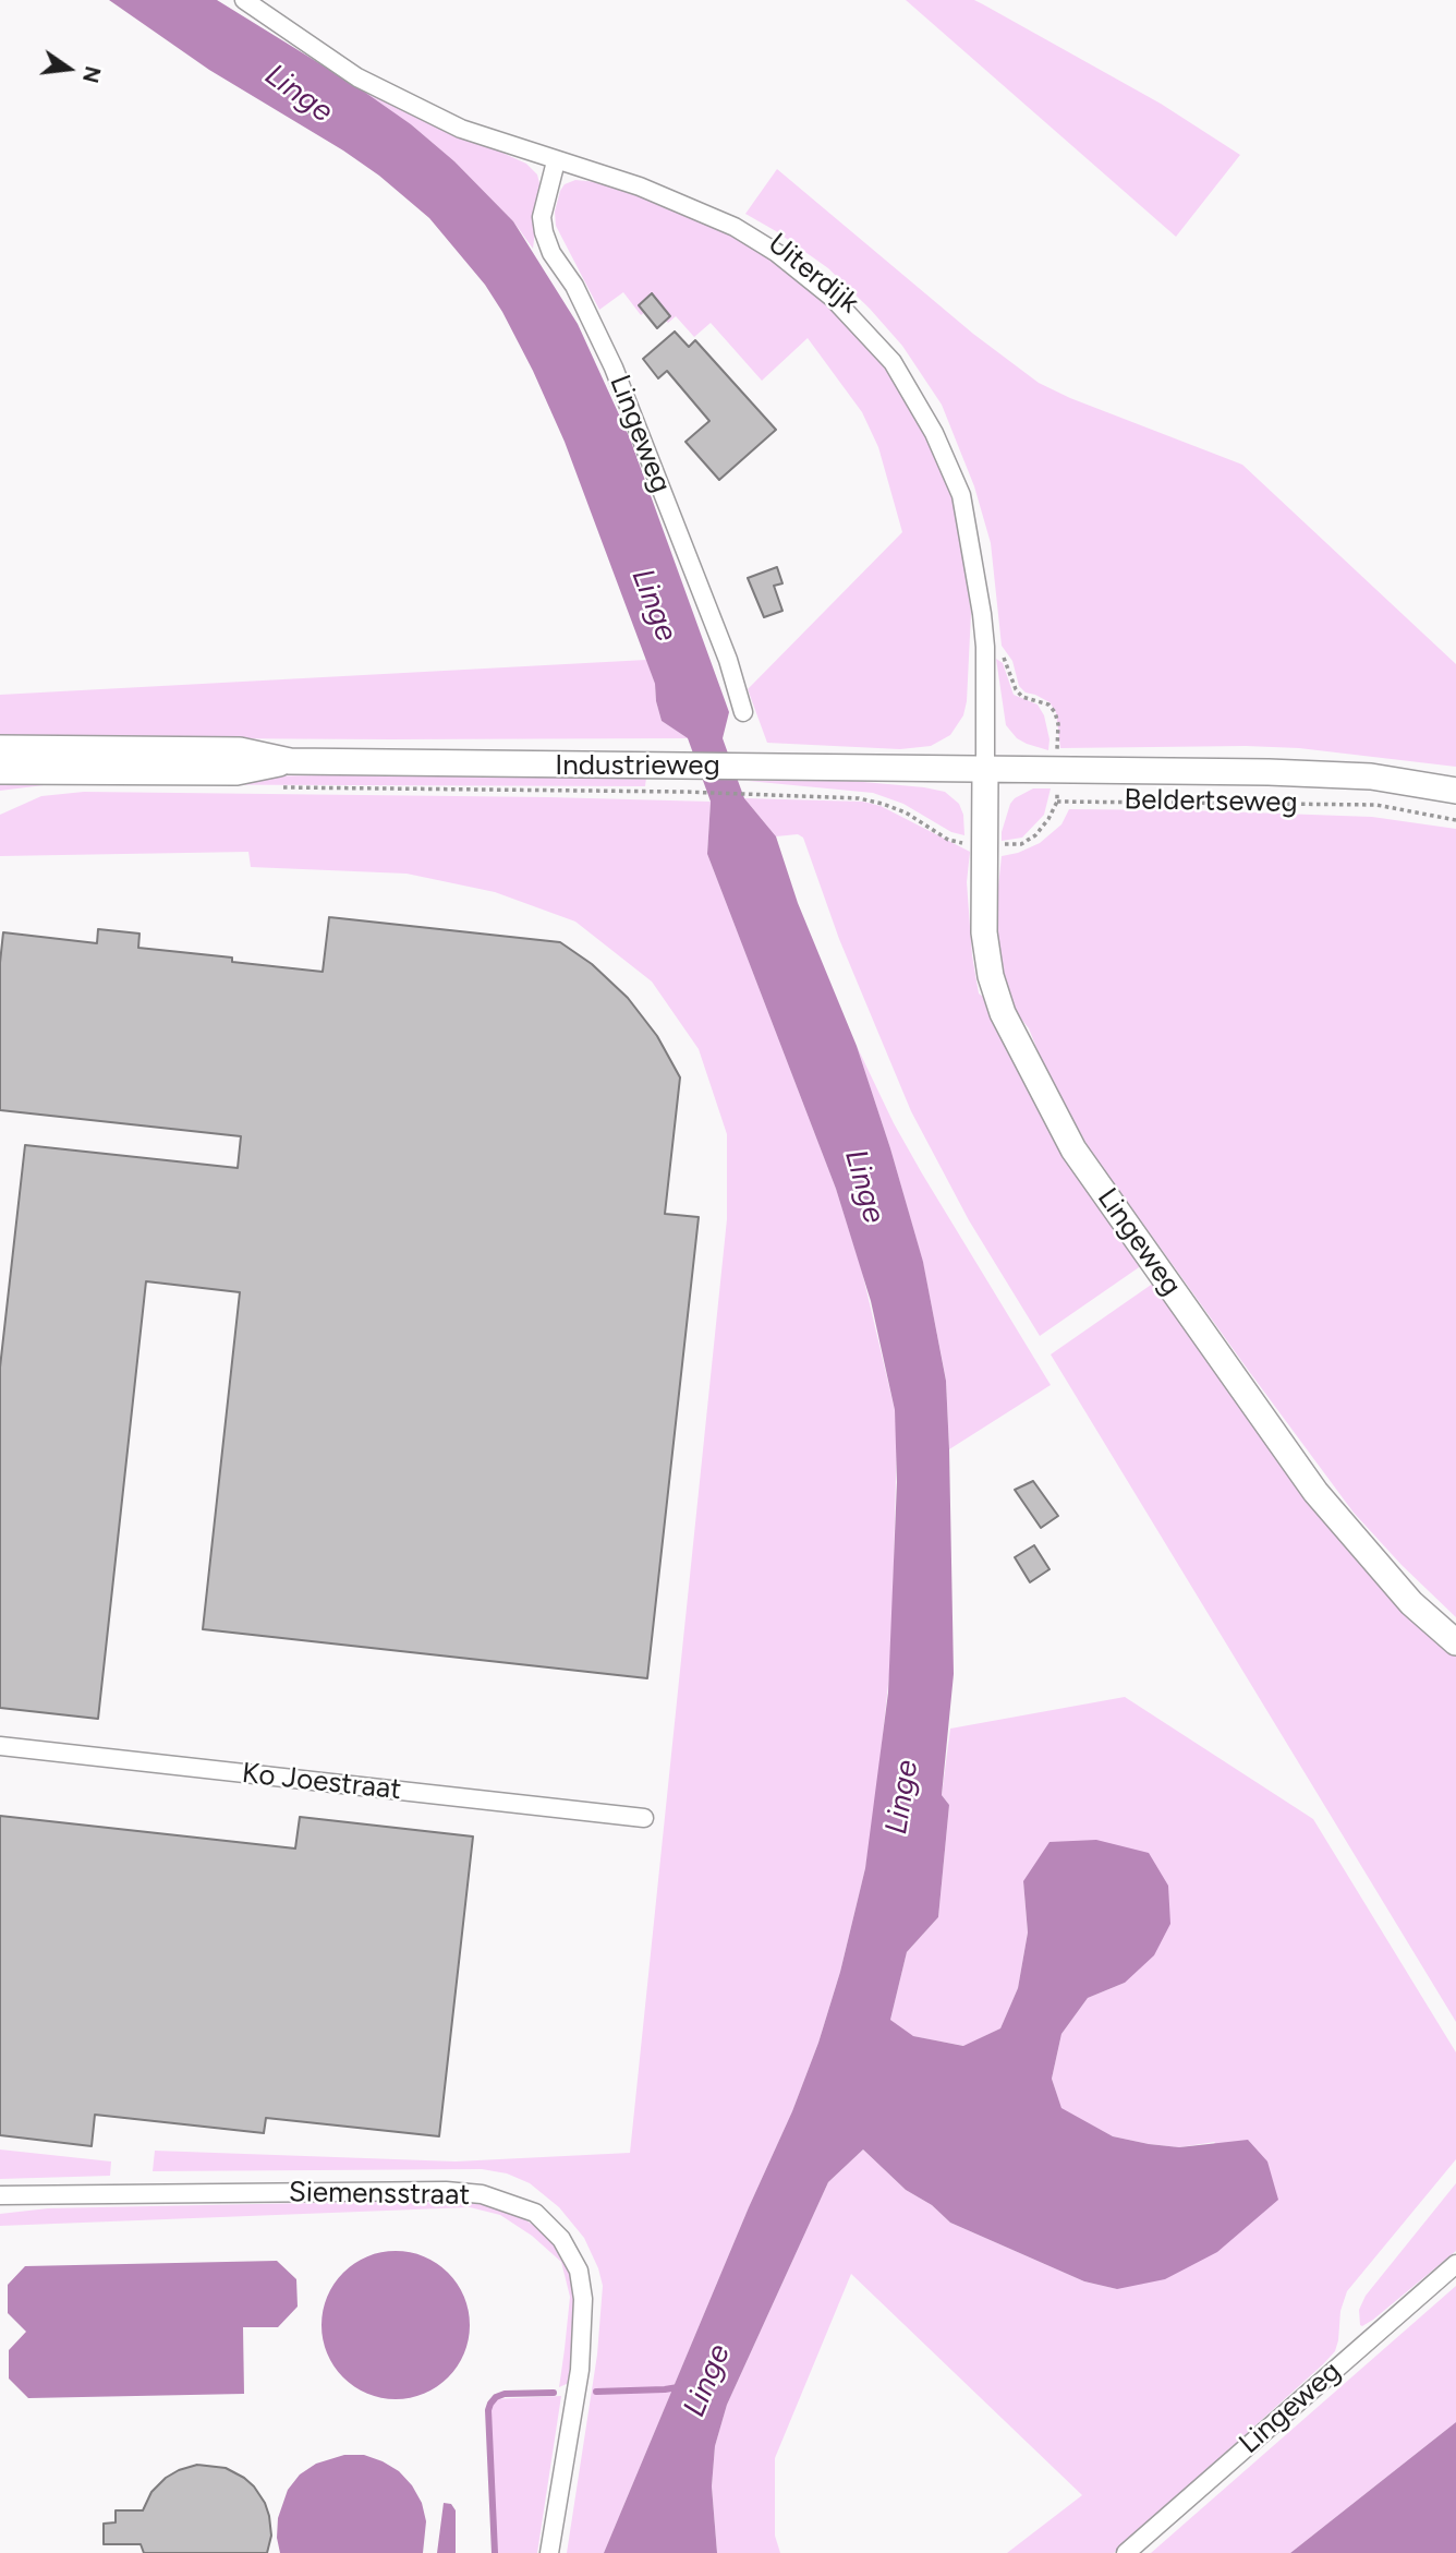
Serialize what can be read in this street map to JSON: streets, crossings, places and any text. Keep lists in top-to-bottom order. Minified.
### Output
{"streets":{"main road":["Lingeweg","Industrieweg","Beldertseweg"],"street":["Uiterdijk","Ko Joestraat","Siemensstraat"]},"crossings":[["Uiterdijk","Lingeweg"],["Uiterdijk","Industrieweg"],["Uiterdijk","Beldertseweg"],["Lingeweg","Industrieweg"],["Lingeweg","Beldertseweg"],["Industrieweg","Beldertseweg"]],"water":["Linge"],"north":"right"}
